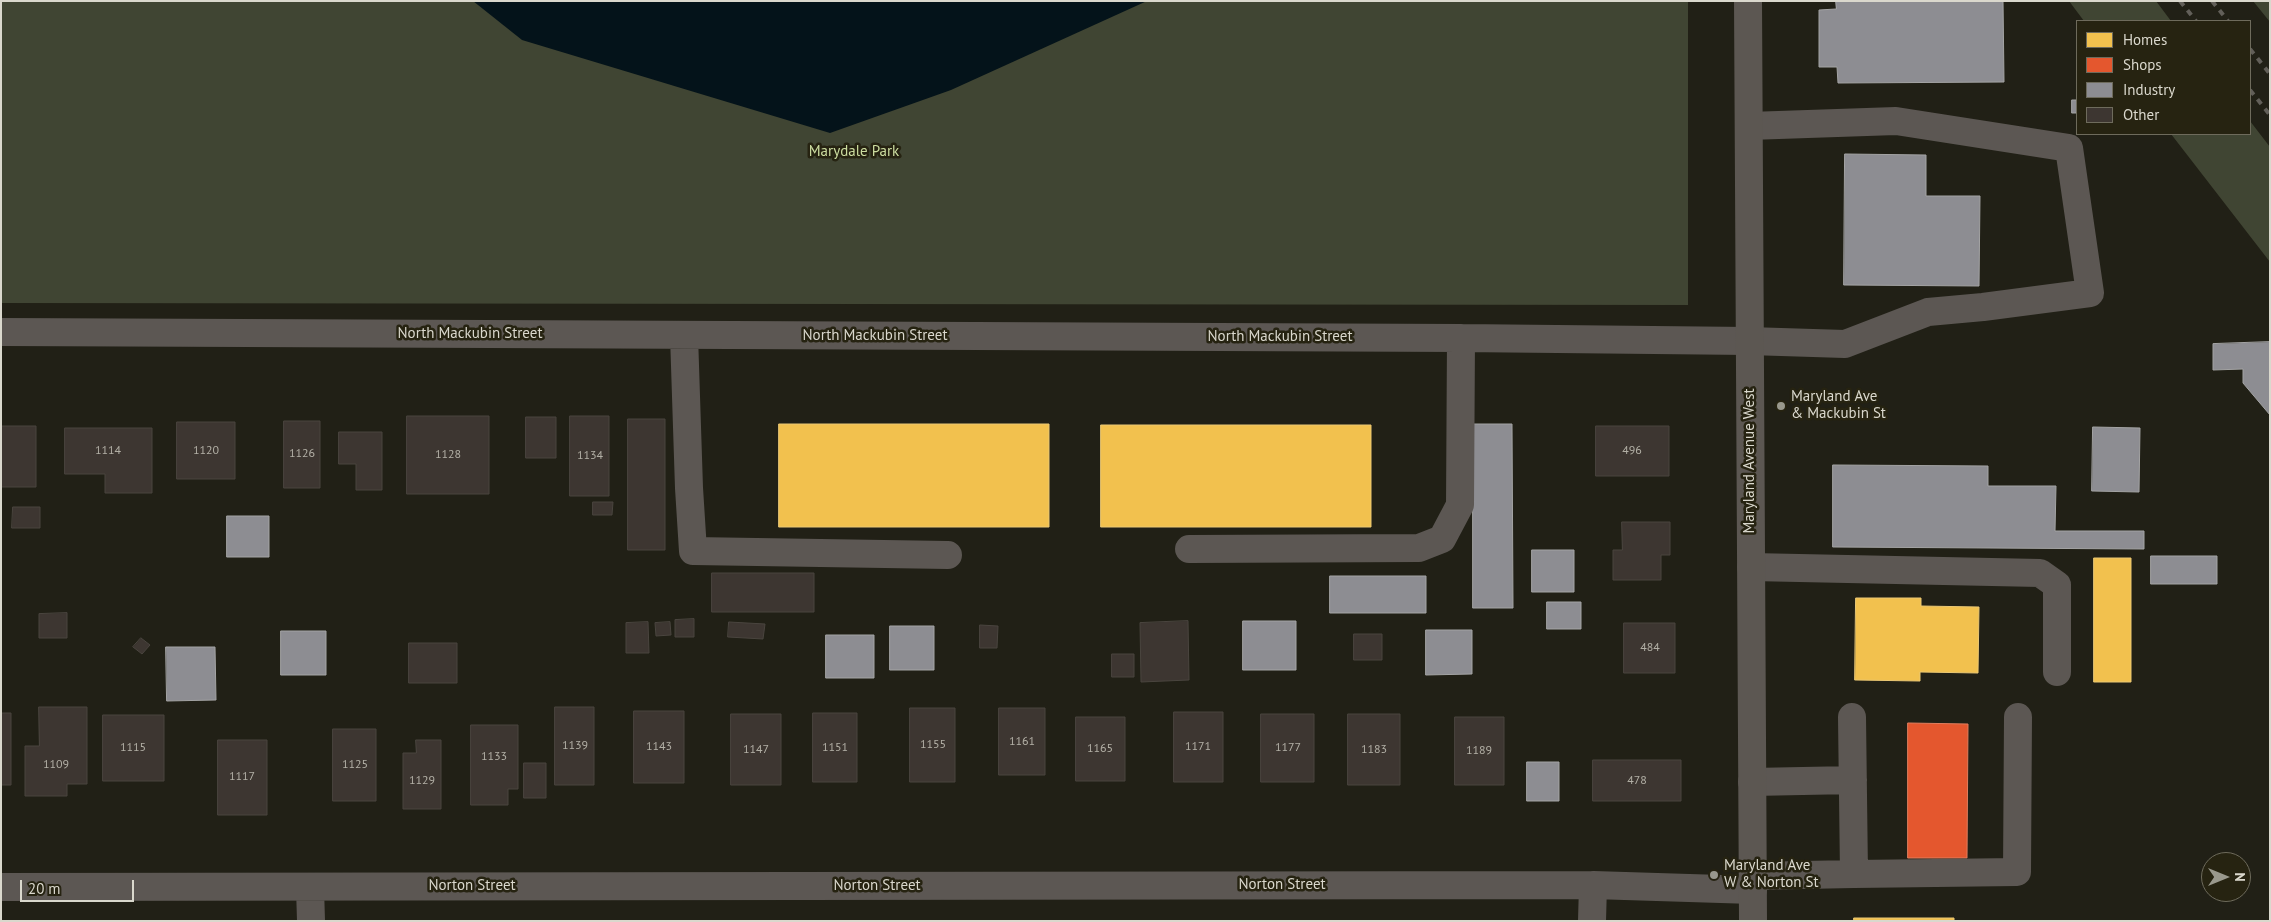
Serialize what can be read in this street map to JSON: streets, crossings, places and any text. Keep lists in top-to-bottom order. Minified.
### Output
{"streets":{"main road":["Maryland Avenue West"],"street":["North Mackubin Street","Norton Street"]},"crossings":[["North Mackubin Street","Maryland Avenue West"],["Maryland Avenue West","Norton Street"]],"parks":["Marydale Park"],"places":["Maryland Ave & Mackubin St","Maryland Ave W & Norton St"],"house_numbers":["1114","1120","496","1126","1128","1134","484","1161","1155","1139","1143","1171","1115","1151","1177","1165","1147","1183","1189","1133","1109","1125","1117","1129","478"],"legend":["Homes","Shops","Industry","Other"],"scale_bar":"20 m","north":"right"}
